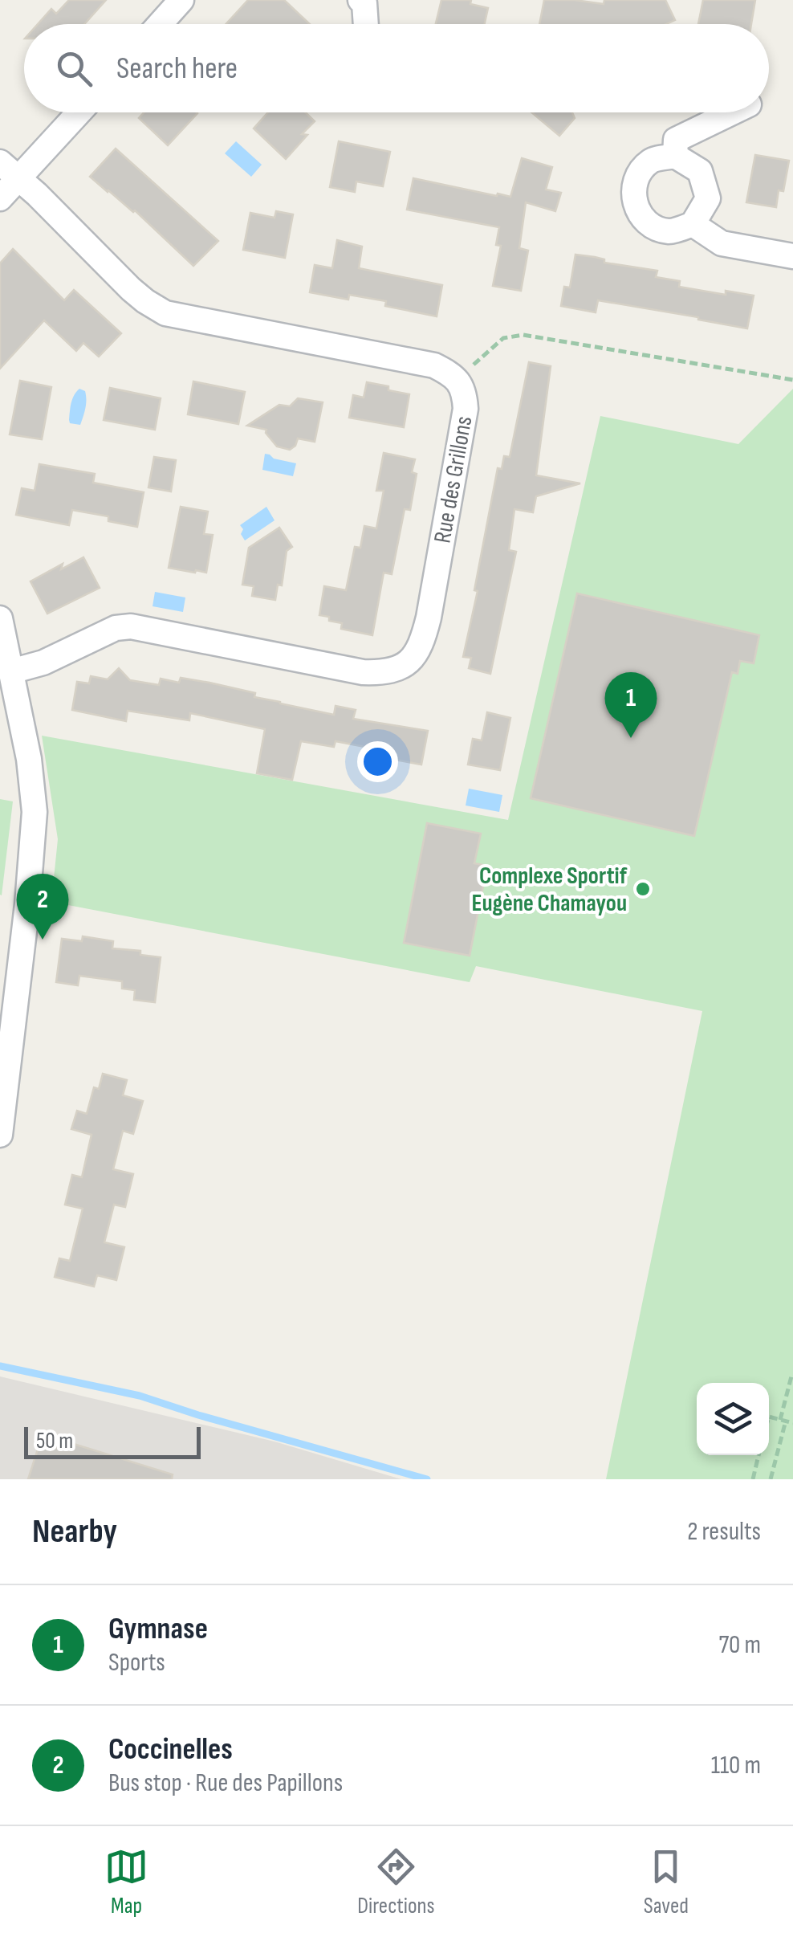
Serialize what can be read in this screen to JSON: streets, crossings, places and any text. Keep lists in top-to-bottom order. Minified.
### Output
{"streets":{"street":["Rue des Grillons"]},"places":["Complexe Sportif Eugène Chamayou"],"scale_bar":"50 m","page":{"search":"Search here","pins":["1","2"],"scale":"50 m","heading":["Nearby","2 results"],"list":[{"mark":"1","name":"Gymnase","note":"Sports","value":"70 m"},{"mark":"2","name":"Coccinelles","note":"Bus stop · Rue des Papillons","value":"110 m"}],"nav":["Map","Directions","Saved"]}}
